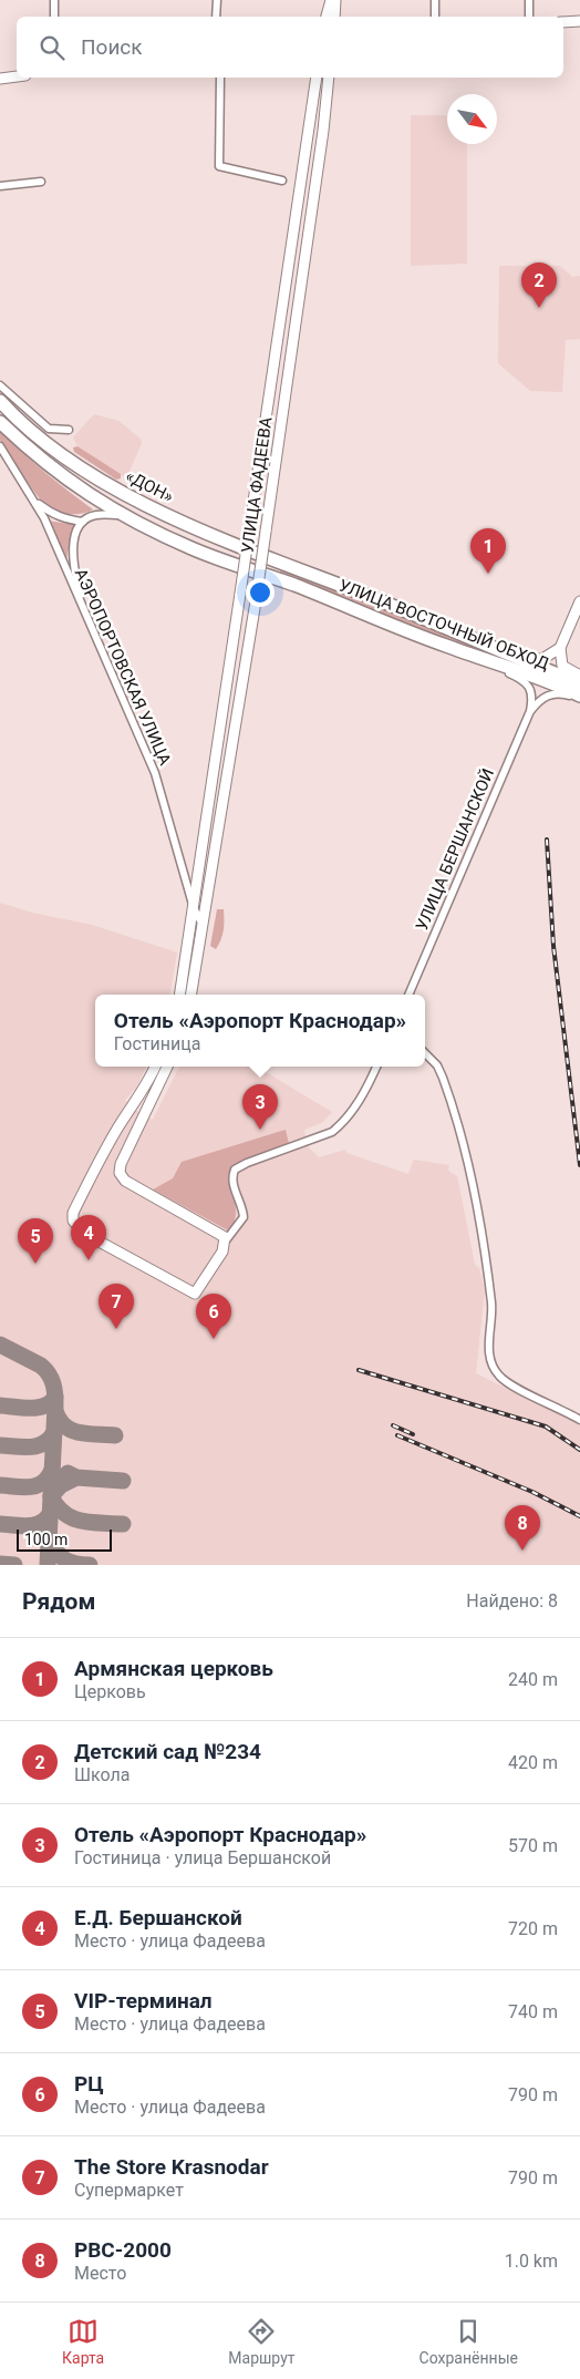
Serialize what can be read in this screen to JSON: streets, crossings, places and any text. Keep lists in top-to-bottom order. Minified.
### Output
{"streets":{"highway":["«ДОН»","УЛИЦА ВОСТОЧНЫЙ ОБХОД"],"main road":["УЛИЦА ФАДЕЕВА"],"street":["АЭРОПОРТОВСКАЯ УЛИЦА","УЛИЦА БЕРШАНСКОЙ"]},"crossings":[["УЛИЦА ФАДЕЕВА","АЭРОПОРТОВСКАЯ УЛИЦА"],["«ДОН»","УЛИЦА ВОСТОЧНЫЙ ОБХОД"],["УЛИЦА ВОСТОЧНЫЙ ОБХОД","УЛИЦА БЕРШАНСКОЙ"]],"scale_bar":"100 m","north":"bottom right","page":{"search":"Поиск","pins":["2","1","3","4","5","7","6","8"],"popup":["Отель «Аэропорт Краснодар»","Гостиница"],"scale":"100 m","heading":["Рядом","Найдено: 8"],"list":[{"mark":"1","name":"Армянская церковь","note":"Церковь","value":"240 m"},{"mark":"2","name":"Детский сад №234","note":"Школа","value":"420 m"},{"mark":"3","name":"Отель «Аэропорт Краснодар»","note":"Гостиница · улица Бершанской","value":"570 m"},{"mark":"4","name":"Е.Д. Бершанской","note":"Место · улица Фадеева","value":"720 m"},{"mark":"5","name":"VIP-терминал","note":"Место · улица Фадеева","value":"740 m"},{"mark":"6","name":"РЦ","note":"Место · улица Фадеева","value":"790 m"},{"mark":"7","name":"The Store Krasnodar","note":"Супермаркет","value":"790 m"},{"mark":"8","name":"РВС-2000","note":"Место","value":"1.0 km"}],"nav":["Карта","Маршрут","Сохранённые"]}}
